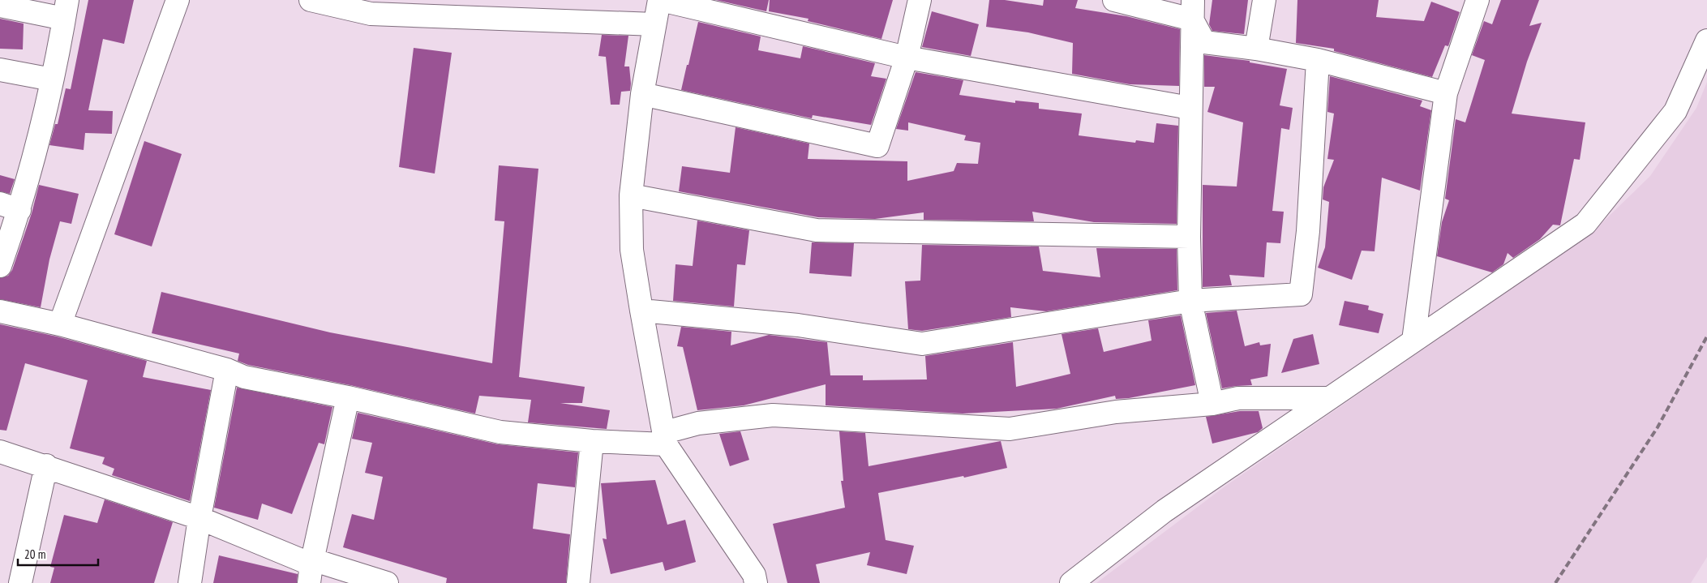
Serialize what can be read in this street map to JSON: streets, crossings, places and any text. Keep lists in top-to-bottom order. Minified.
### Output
{"scale_bar":"20 m"}
